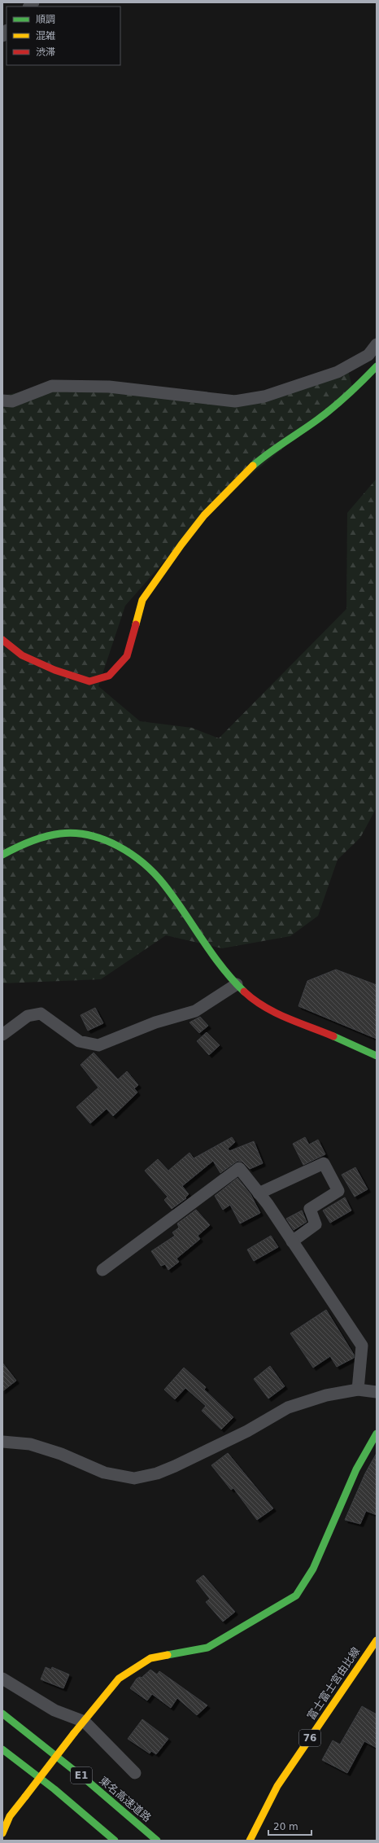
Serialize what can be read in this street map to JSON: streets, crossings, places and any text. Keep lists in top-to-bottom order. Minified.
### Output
{"streets":{"main road":["富士富士宮由比線","76","E1","東名高速道路"]},"legend":["順調","混雑","渋滞"],"scale_bar":"20 m"}
